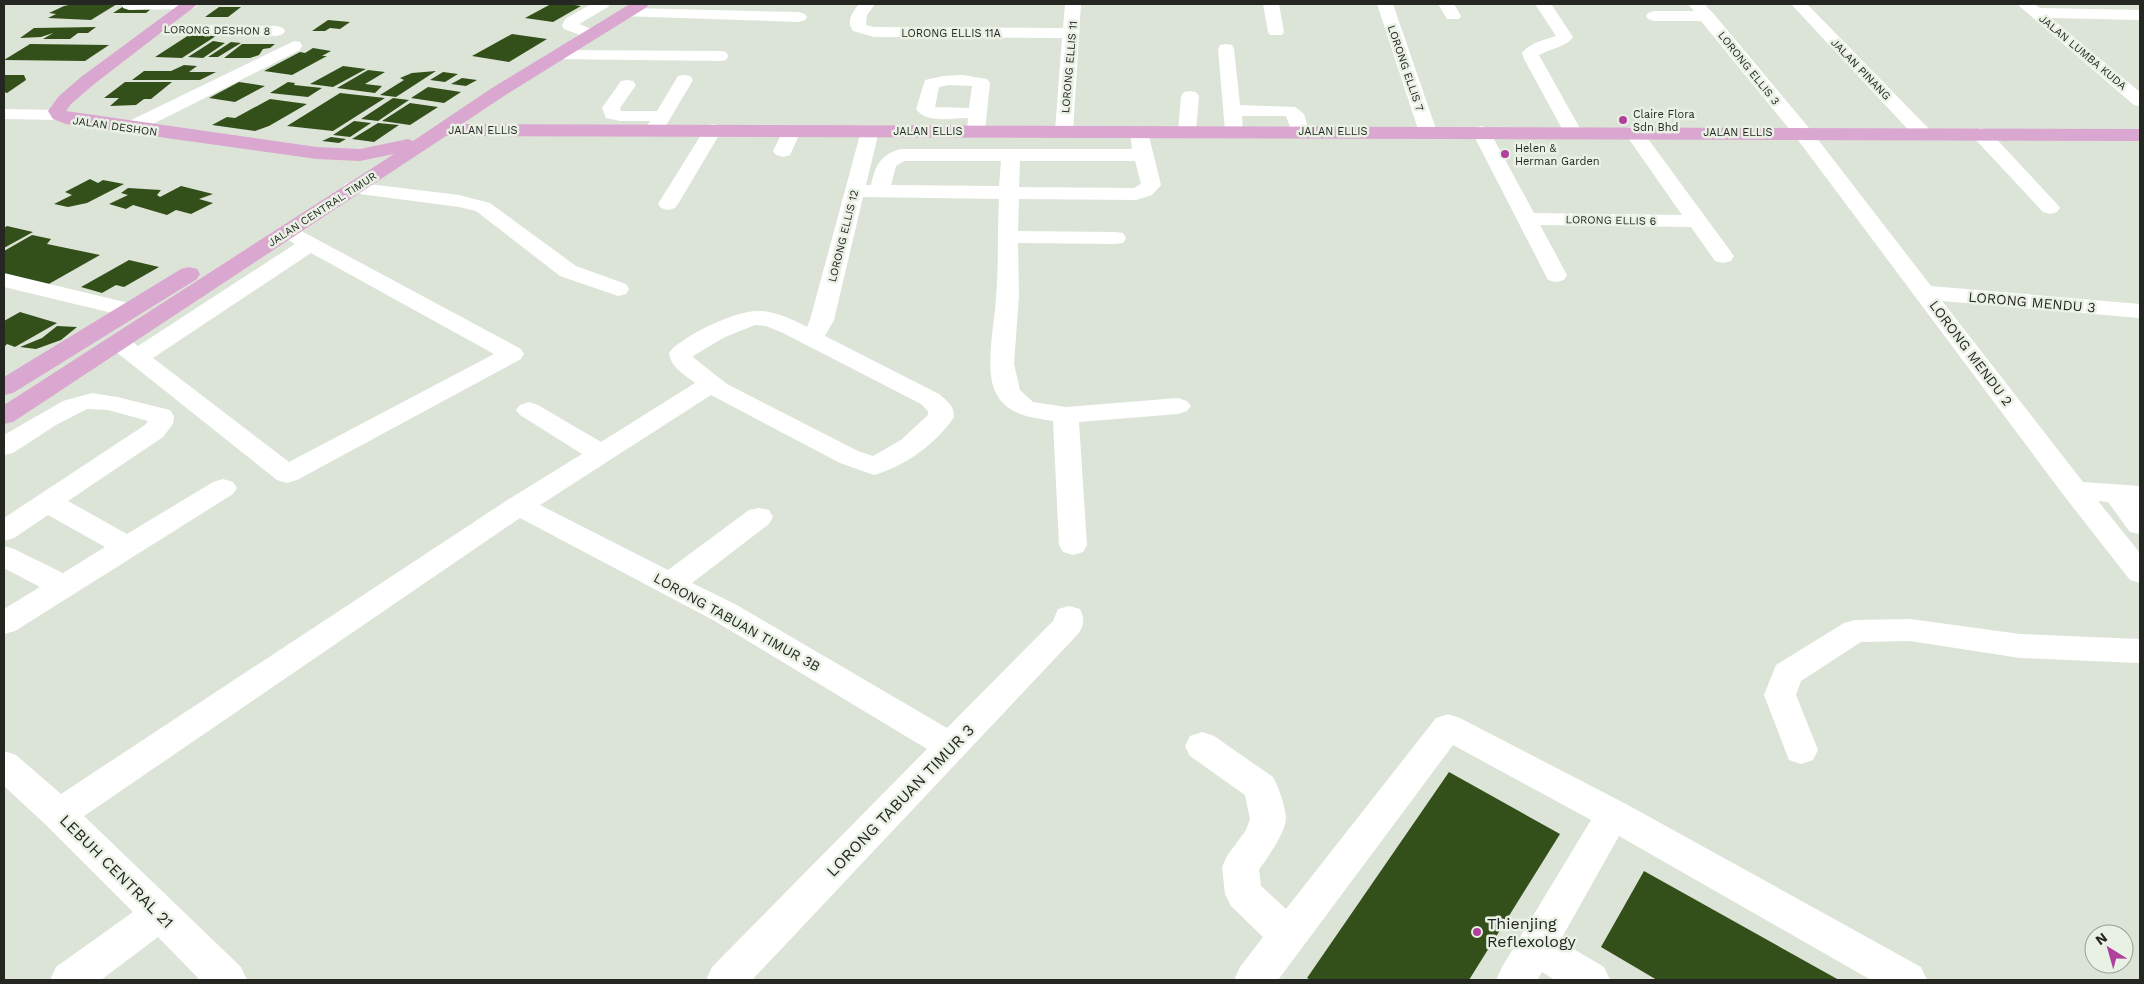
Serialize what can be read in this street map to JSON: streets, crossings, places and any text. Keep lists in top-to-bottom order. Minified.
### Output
{"streets":{"main road":["JALAN DESHON","JALAN ELLIS","JALAN CENTRAL TIMUR"],"street":["LORONG DESHON 8","LORONG ELLIS 11A","JALAN LUMBA KUDA","LORONG ELLIS 11","LORONG ELLIS 7","LORONG ELLIS 3","JALAN PINANG","LORONG ELLIS 6","LORONG ELLIS 12","LORONG MENDU 3","LORONG MENDU 2","LORONG TABUAN TIMUR 3B","LORONG TABUAN TIMUR 3","LEBUH CENTRAL 21"]},"crossings":[["LORONG DESHON 8","JALAN DESHON"],["LORONG ELLIS 11A","LORONG ELLIS 11"],["LORONG ELLIS 11","JALAN ELLIS"],["LORONG ELLIS 7","JALAN ELLIS"],["LORONG ELLIS 3","JALAN ELLIS"],["LORONG ELLIS 3","LORONG MENDU 2"],["JALAN PINANG","JALAN ELLIS"],["JALAN DESHON","JALAN CENTRAL TIMUR"],["JALAN ELLIS","JALAN CENTRAL TIMUR"],["JALAN ELLIS","LORONG ELLIS 12"],["JALAN ELLIS","LORONG MENDU 2"],["LORONG MENDU 3","LORONG MENDU 2"],["LORONG TABUAN TIMUR 3B","LORONG TABUAN TIMUR 3"]],"places":["Claire Flora Sdn Bhd","Helen & Herman Garden","Thienjing Reflexology"],"north":"top left"}
